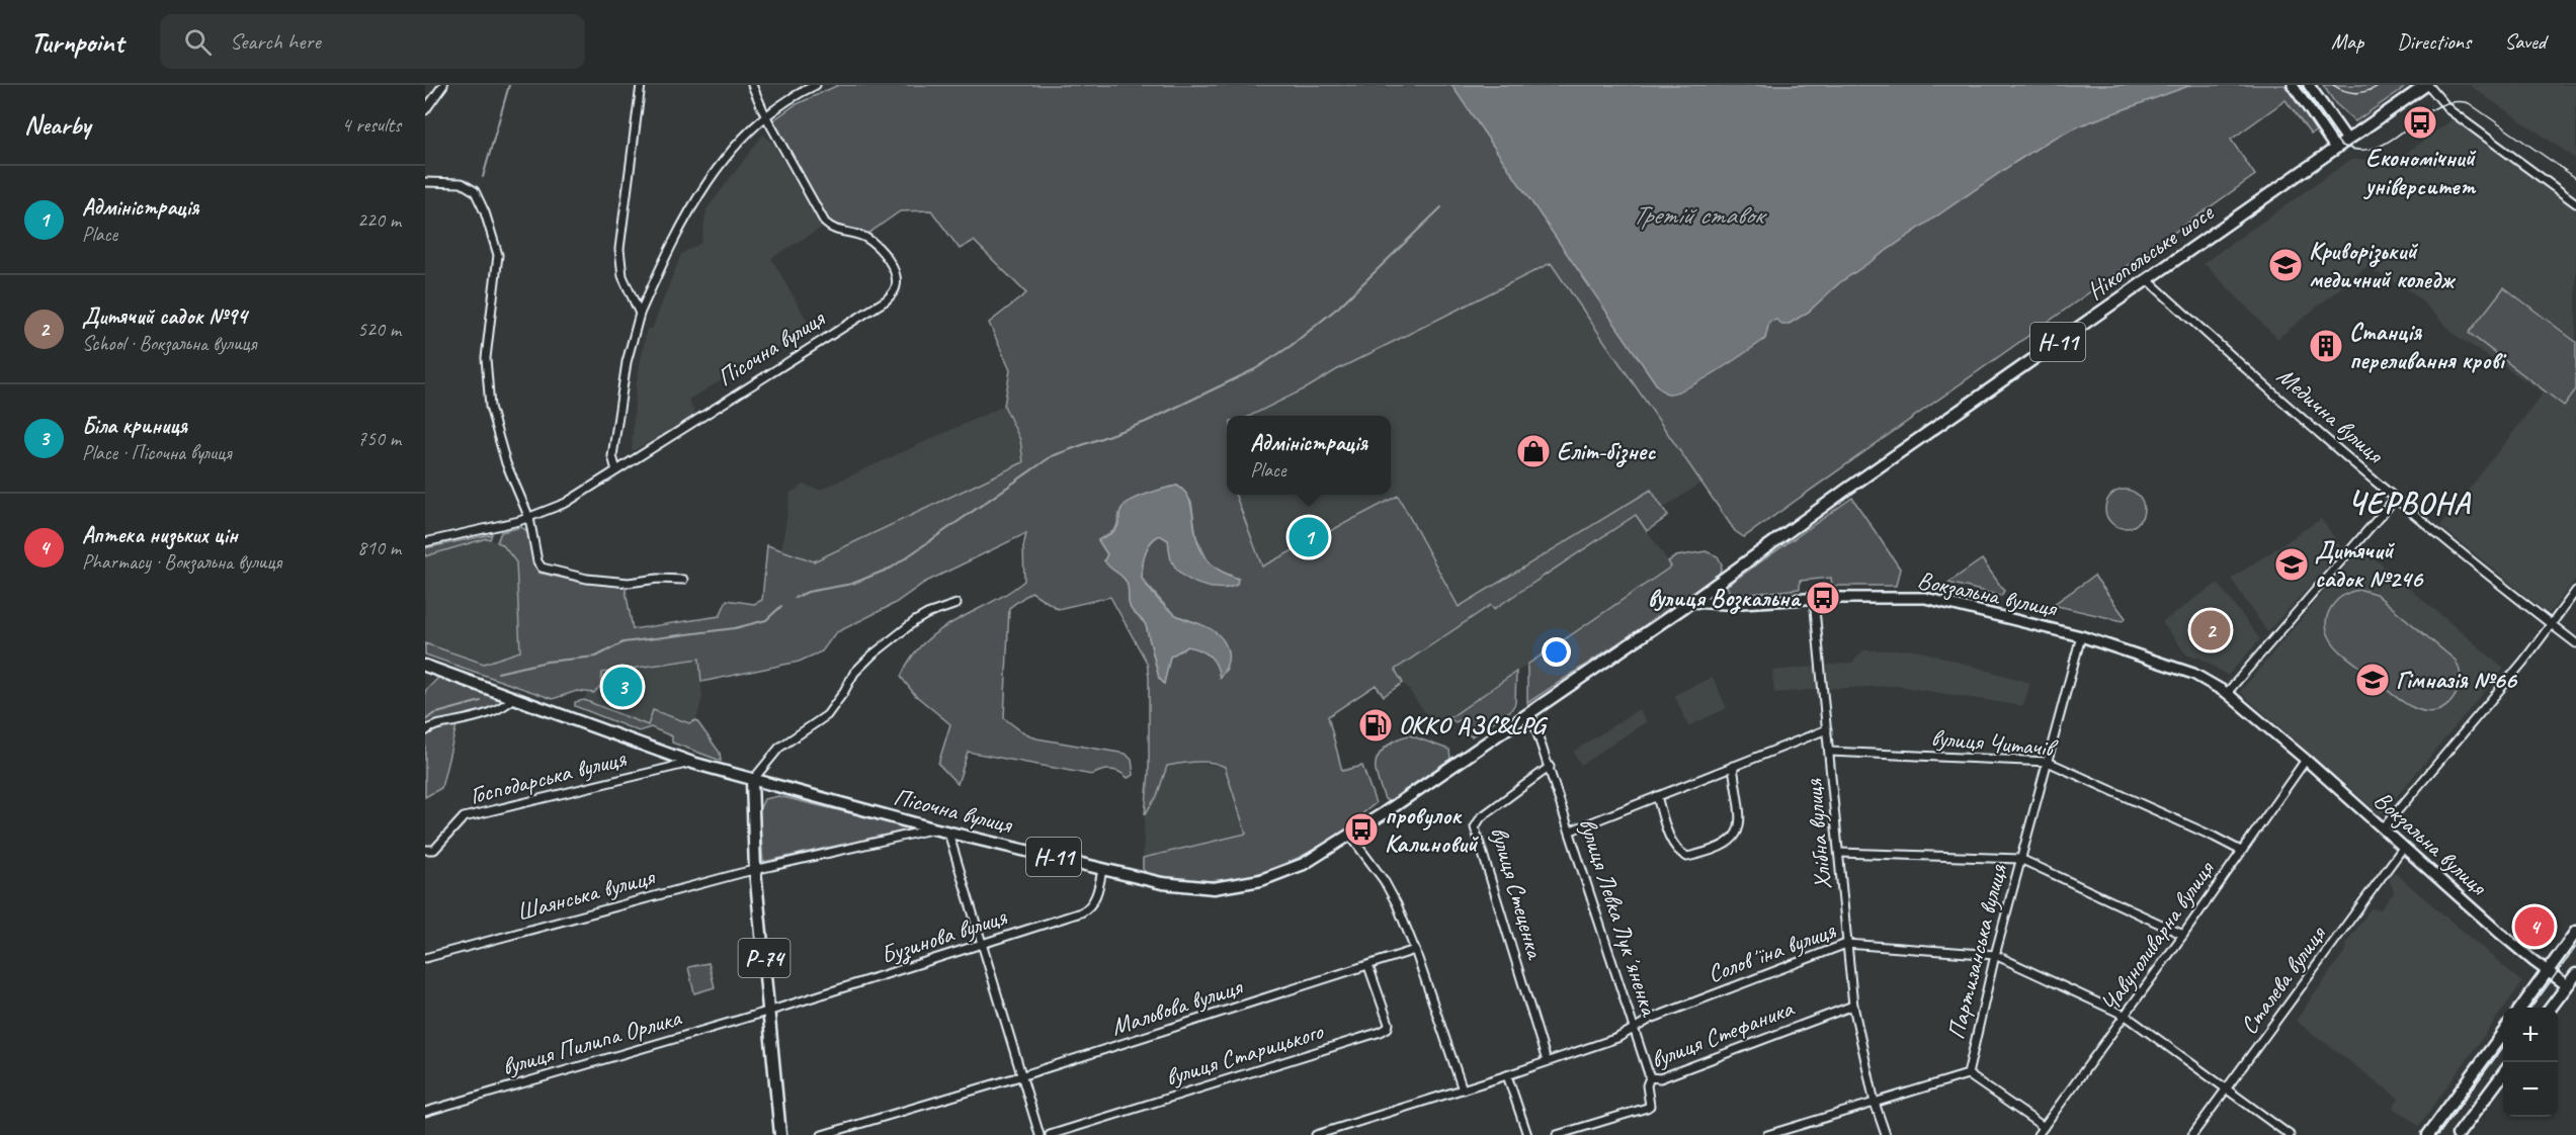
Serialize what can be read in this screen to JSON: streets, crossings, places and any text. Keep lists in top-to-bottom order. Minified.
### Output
{"streets":{"main road":["Нікопольське шосе","Н-11","Пісочна вулиця","Р-74"],"street":["Медична вулиця","Вокзальна вулиця","вулиця Читачів","Господарська вулиця","Хлібна вулиця","вулиця Стеценка","Шаянська вулиця","вулиця Левка Лукʼяненка","Бузинова вулиця","Чавуноливарна вулиця","Соловʼїна вулиця","Партизанська вулиця","Сталева вулиця","Мальвова вулиця","вулиця Стефаника","вулиця Пилипа Орлика","вулиця Старицького"]},"crossings":[["Нікопольське шосе","Н-11"],["Нікопольське шосе","Медична вулиця"],["Нікопольське шосе","Вокзальна вулиця"],["Н-11","Пісочна вулиця"],["Н-11","Вокзальна вулиця"],["Н-11","вулиця Левка Лукʼяненка"],["Пісочна вулиця","Господарська вулиця"],["Пісочна вулиця","Шаянська вулиця"],["Пісочна вулиця","Бузинова вулиця"],["Пісочна вулиця","Р-74"],["Вокзальна вулиця","Хлібна вулиця"],["Вокзальна вулиця","Чавуноливарна вулиця"],["Вокзальна вулиця","Партизанська вулиця"],["Вокзальна вулиця","Сталева вулиця"],["вулиця Читачів","Хлібна вулиця"],["вулиця Читачів","Чавуноливарна вулиця"],["вулиця Читачів","Партизанська вулиця"],["Хлібна вулиця","Соловʼїна вулиця"],["Хлібна вулиця","Партизанська вулиця"],["Хлібна вулиця","вулиця Стефаника"],["вулиця Стеценка","вулиця Левка Лукʼяненка"],["вулиця Стеценка","Соловʼїна вулиця"],["Шаянська вулиця","Р-74"],["вулиця Левка Лукʼяненка","Соловʼїна вулиця"],["вулиця Левка Лукʼяненка","вулиця Стефаника"],["Бузинова вулиця","Р-74"],["Бузинова вулиця","вулиця Пилипа Орлика"],["Чавуноливарна вулиця","Соловʼїна вулиця"],["Соловʼїна вулиця","Партизанська вулиця"],["Соловʼїна вулиця","Сталева вулиця"],["Р-74","вулиця Пилипа Орлика"],["Мальвова вулиця","вулиця Старицького"]],"districts":["ЧЕРВОНА"],"water":["Третій ставок"],"places":{"bus stop":["Економічний університет","вулиця Возкальна","провулок Калиновий"],"school or university":["Криворізький медичний коледж","Дитячий садок №246","Гімназія №66"],"building":["Станція переливання крові"],"shop":["Еліт-бізнес"],"fuel station":["ОККО АЗС&LPG"]},"page":{"header":"Turnpoint","search":"Search here","nav":["Map","Directions","Saved"],"heading":["Nearby","4 results"],"list":[{"mark":"1","name":"Адміністрація","note":"Place","value":"220 m"},{"mark":"2","name":"Дитячий садок №94","note":"School · Вокзальна вулиця","value":"520 m"},{"mark":"3","name":"Біла криниця","note":"Place · Пісочна вулиця","value":"750 m"},{"mark":"4","name":"Аптека низьких цін","note":"Pharmacy · Вокзальна вулиця","value":"810 m"}],"popup":["Адміністрація","Place"],"pins":["1","2","3","4"],"map_buttons":["+","−"]}}
